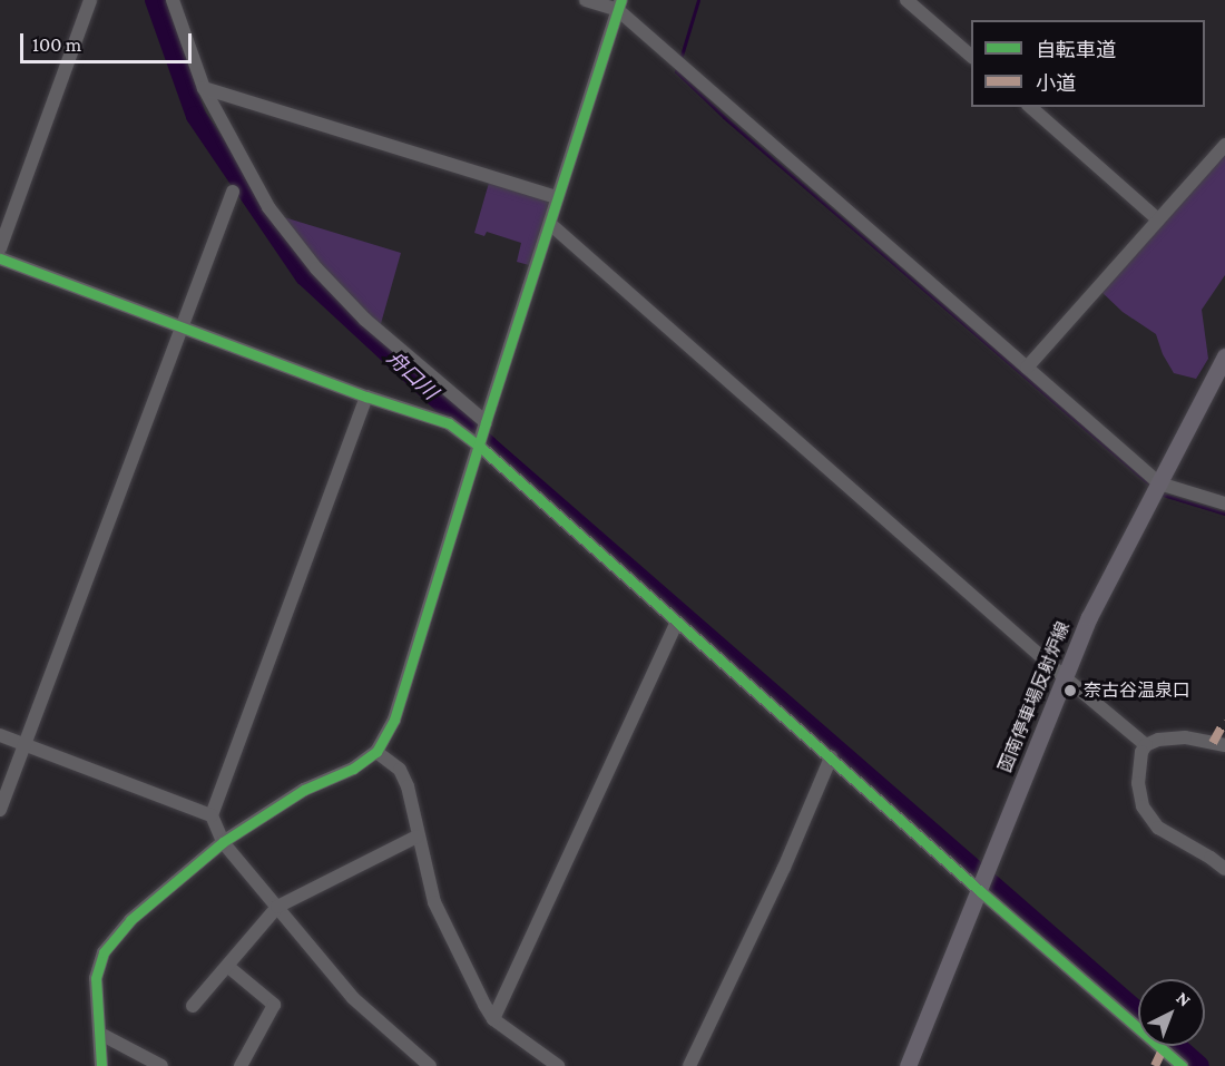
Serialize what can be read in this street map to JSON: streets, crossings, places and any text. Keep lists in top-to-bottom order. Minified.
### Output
{"streets":{"main road":["函南停車場反射炉線"]},"water":["舟口川"],"places":["奈古谷温泉口"],"legend":["自転車道","小道"],"scale_bar":"100 m","north":"top right"}
